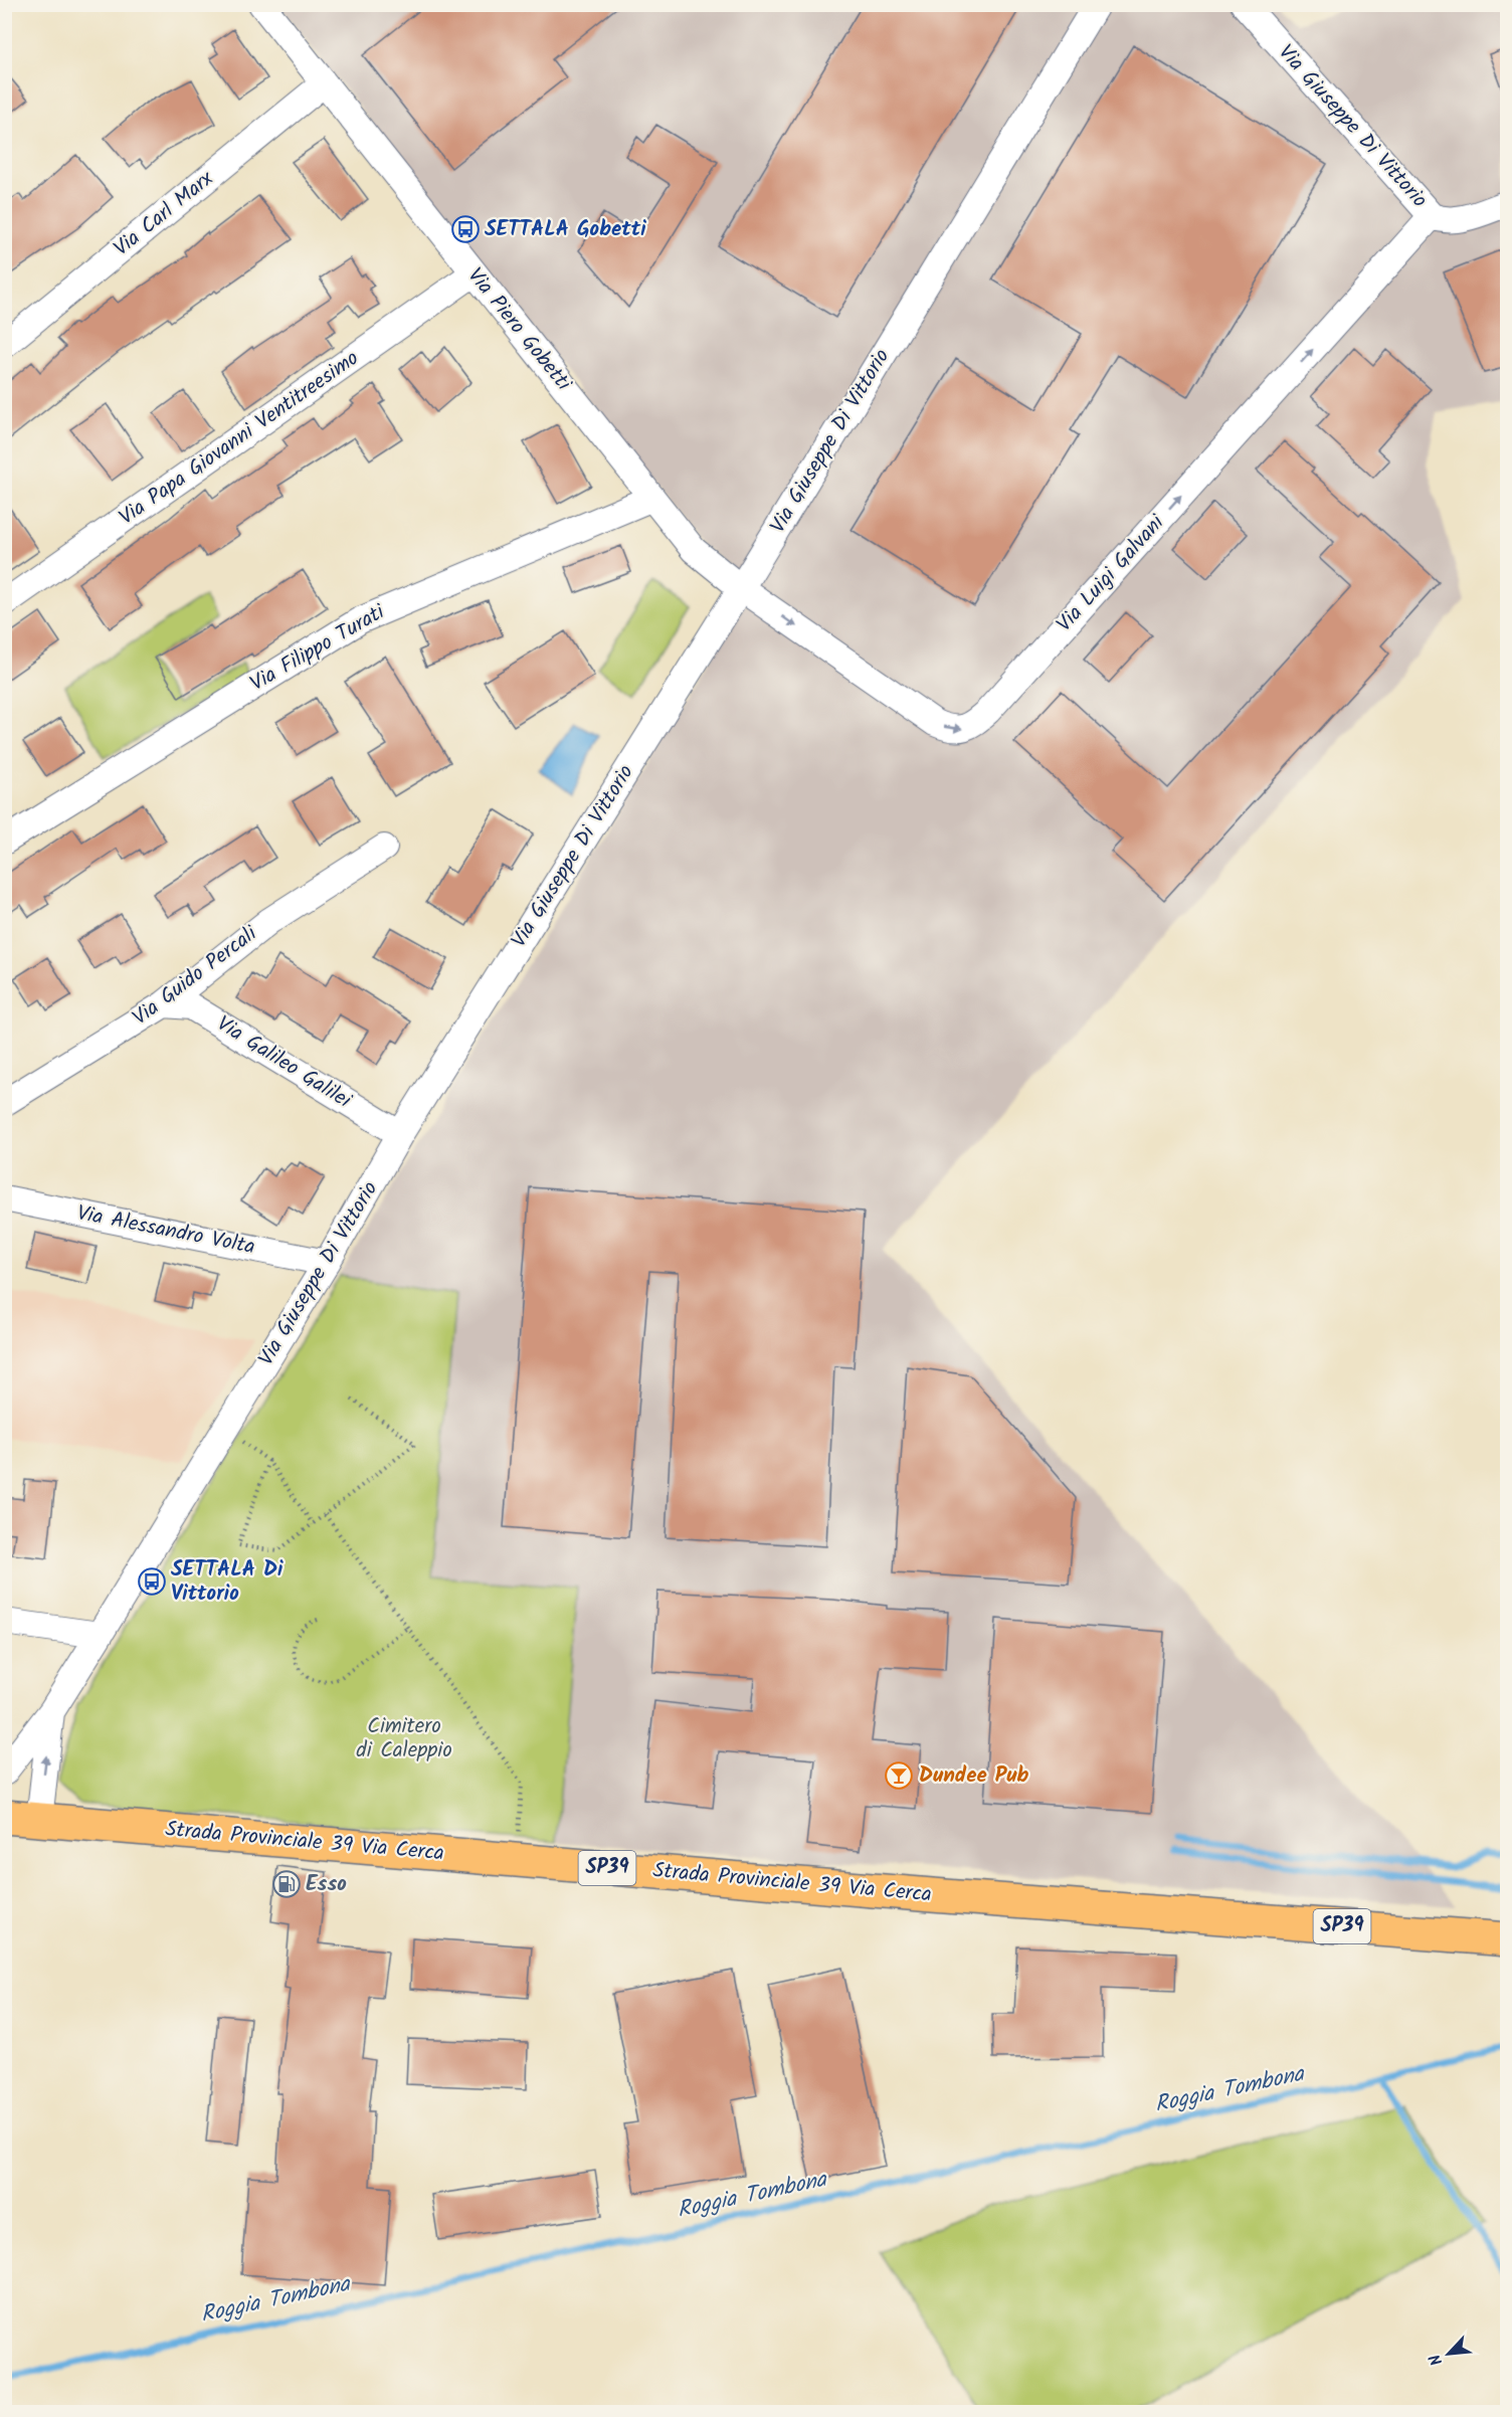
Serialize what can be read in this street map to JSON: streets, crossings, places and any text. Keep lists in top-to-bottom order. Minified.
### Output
{"streets":{"main road":["Strada Provinciale 39 Via Cerca","SP39"],"street":["Via Giuseppe Di Vittorio","Via Carl Marx","Via Piero Gobetti","Via Papa Giovanni Ventitreesimo","Via Luigi Galvani","Via Filippo Turati","Via Guido Percali","Via Galileo Galilei","Via Alessandro Volta"]},"crossings":[["Via Giuseppe Di Vittorio","Via Piero Gobetti"],["Via Giuseppe Di Vittorio","Via Luigi Galvani"],["Via Giuseppe Di Vittorio","Via Galileo Galilei"],["Via Giuseppe Di Vittorio","Via Alessandro Volta"],["Via Giuseppe Di Vittorio","Strada Provinciale 39 Via Cerca"],["Via Carl Marx","Via Piero Gobetti"],["Via Piero Gobetti","Via Papa Giovanni Ventitreesimo"],["Via Piero Gobetti","Via Luigi Galvani"],["Via Piero Gobetti","Via Filippo Turati"],["Via Guido Percali","Via Galileo Galilei"]],"one_way":["Via Luigi Galvani"],"water":["Roggia Tombona"],"parks":["Cimitero di Caleppio"],"places":{"bus stop":["SETTALA Gobetti","SETTALA Di Vittorio"],"bar":["Dundee Pub"],"fuel station":["Esso"]},"north":"bottom left"}
